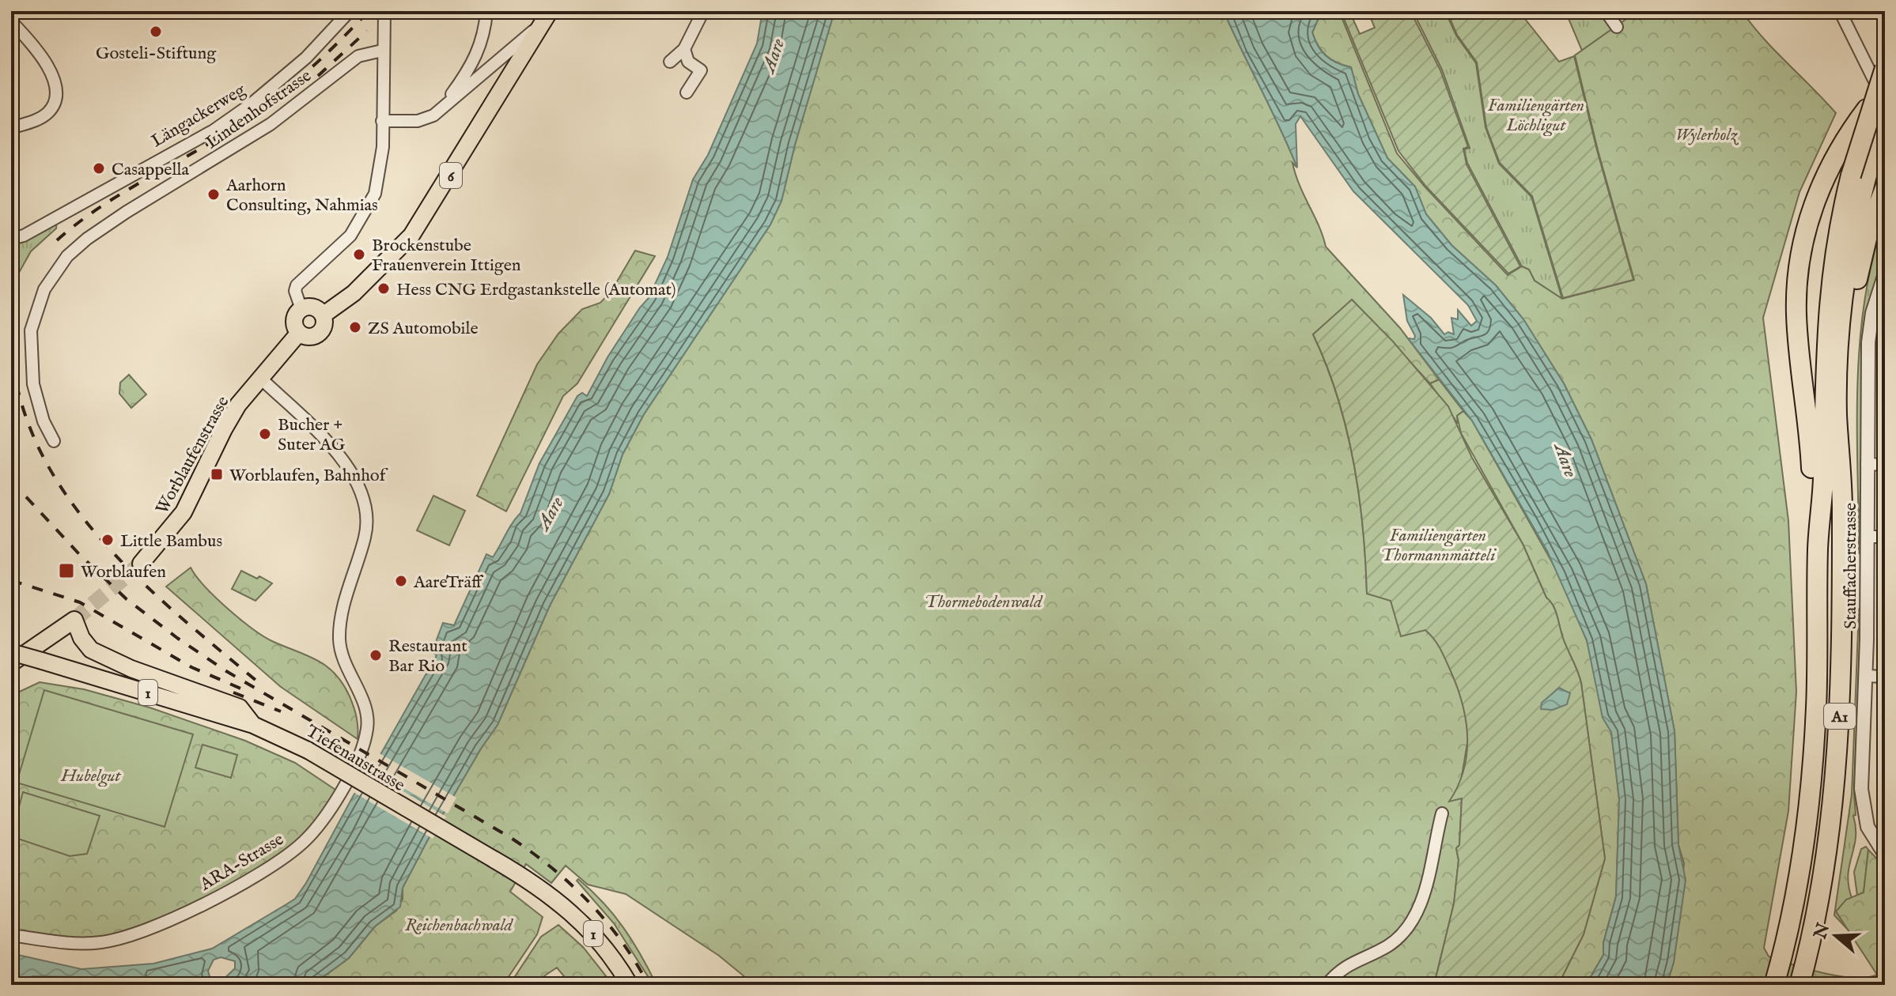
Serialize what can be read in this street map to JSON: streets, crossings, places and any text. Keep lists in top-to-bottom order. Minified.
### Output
{"streets":{"highway":["A1"],"main road":["6","Worblaufenstrasse","1","Tiefenaustrasse"],"street":["Lindenhofstrasse","Längackerweg","Stauffacherstrasse","ARA-Strasse"]},"crossings":[["6","Worblaufenstrasse"],["Worblaufenstrasse","ARA-Strasse"]],"water":["Aare"],"parks":["Familiengärten Löchligut","Wylerholz","Familiengärten Thormannmätteli","Thormebodenwald","Hubelgut","Reichenbachwald"],"places":{"other":["Gosteli-Stiftung","Casappella","Aarhorn Consulting, Nahmias","Brockenstube Frauenverein Ittigen","Hess CNG Erdgastankstelle (Automat)","ZS Automobile","Bucher + Suter AG","Little Bambus","AareTräff","Restaurant Bar Rio"],"transit":["Worblaufen, Bahnhof","Worblaufen"]},"north":"left"}
